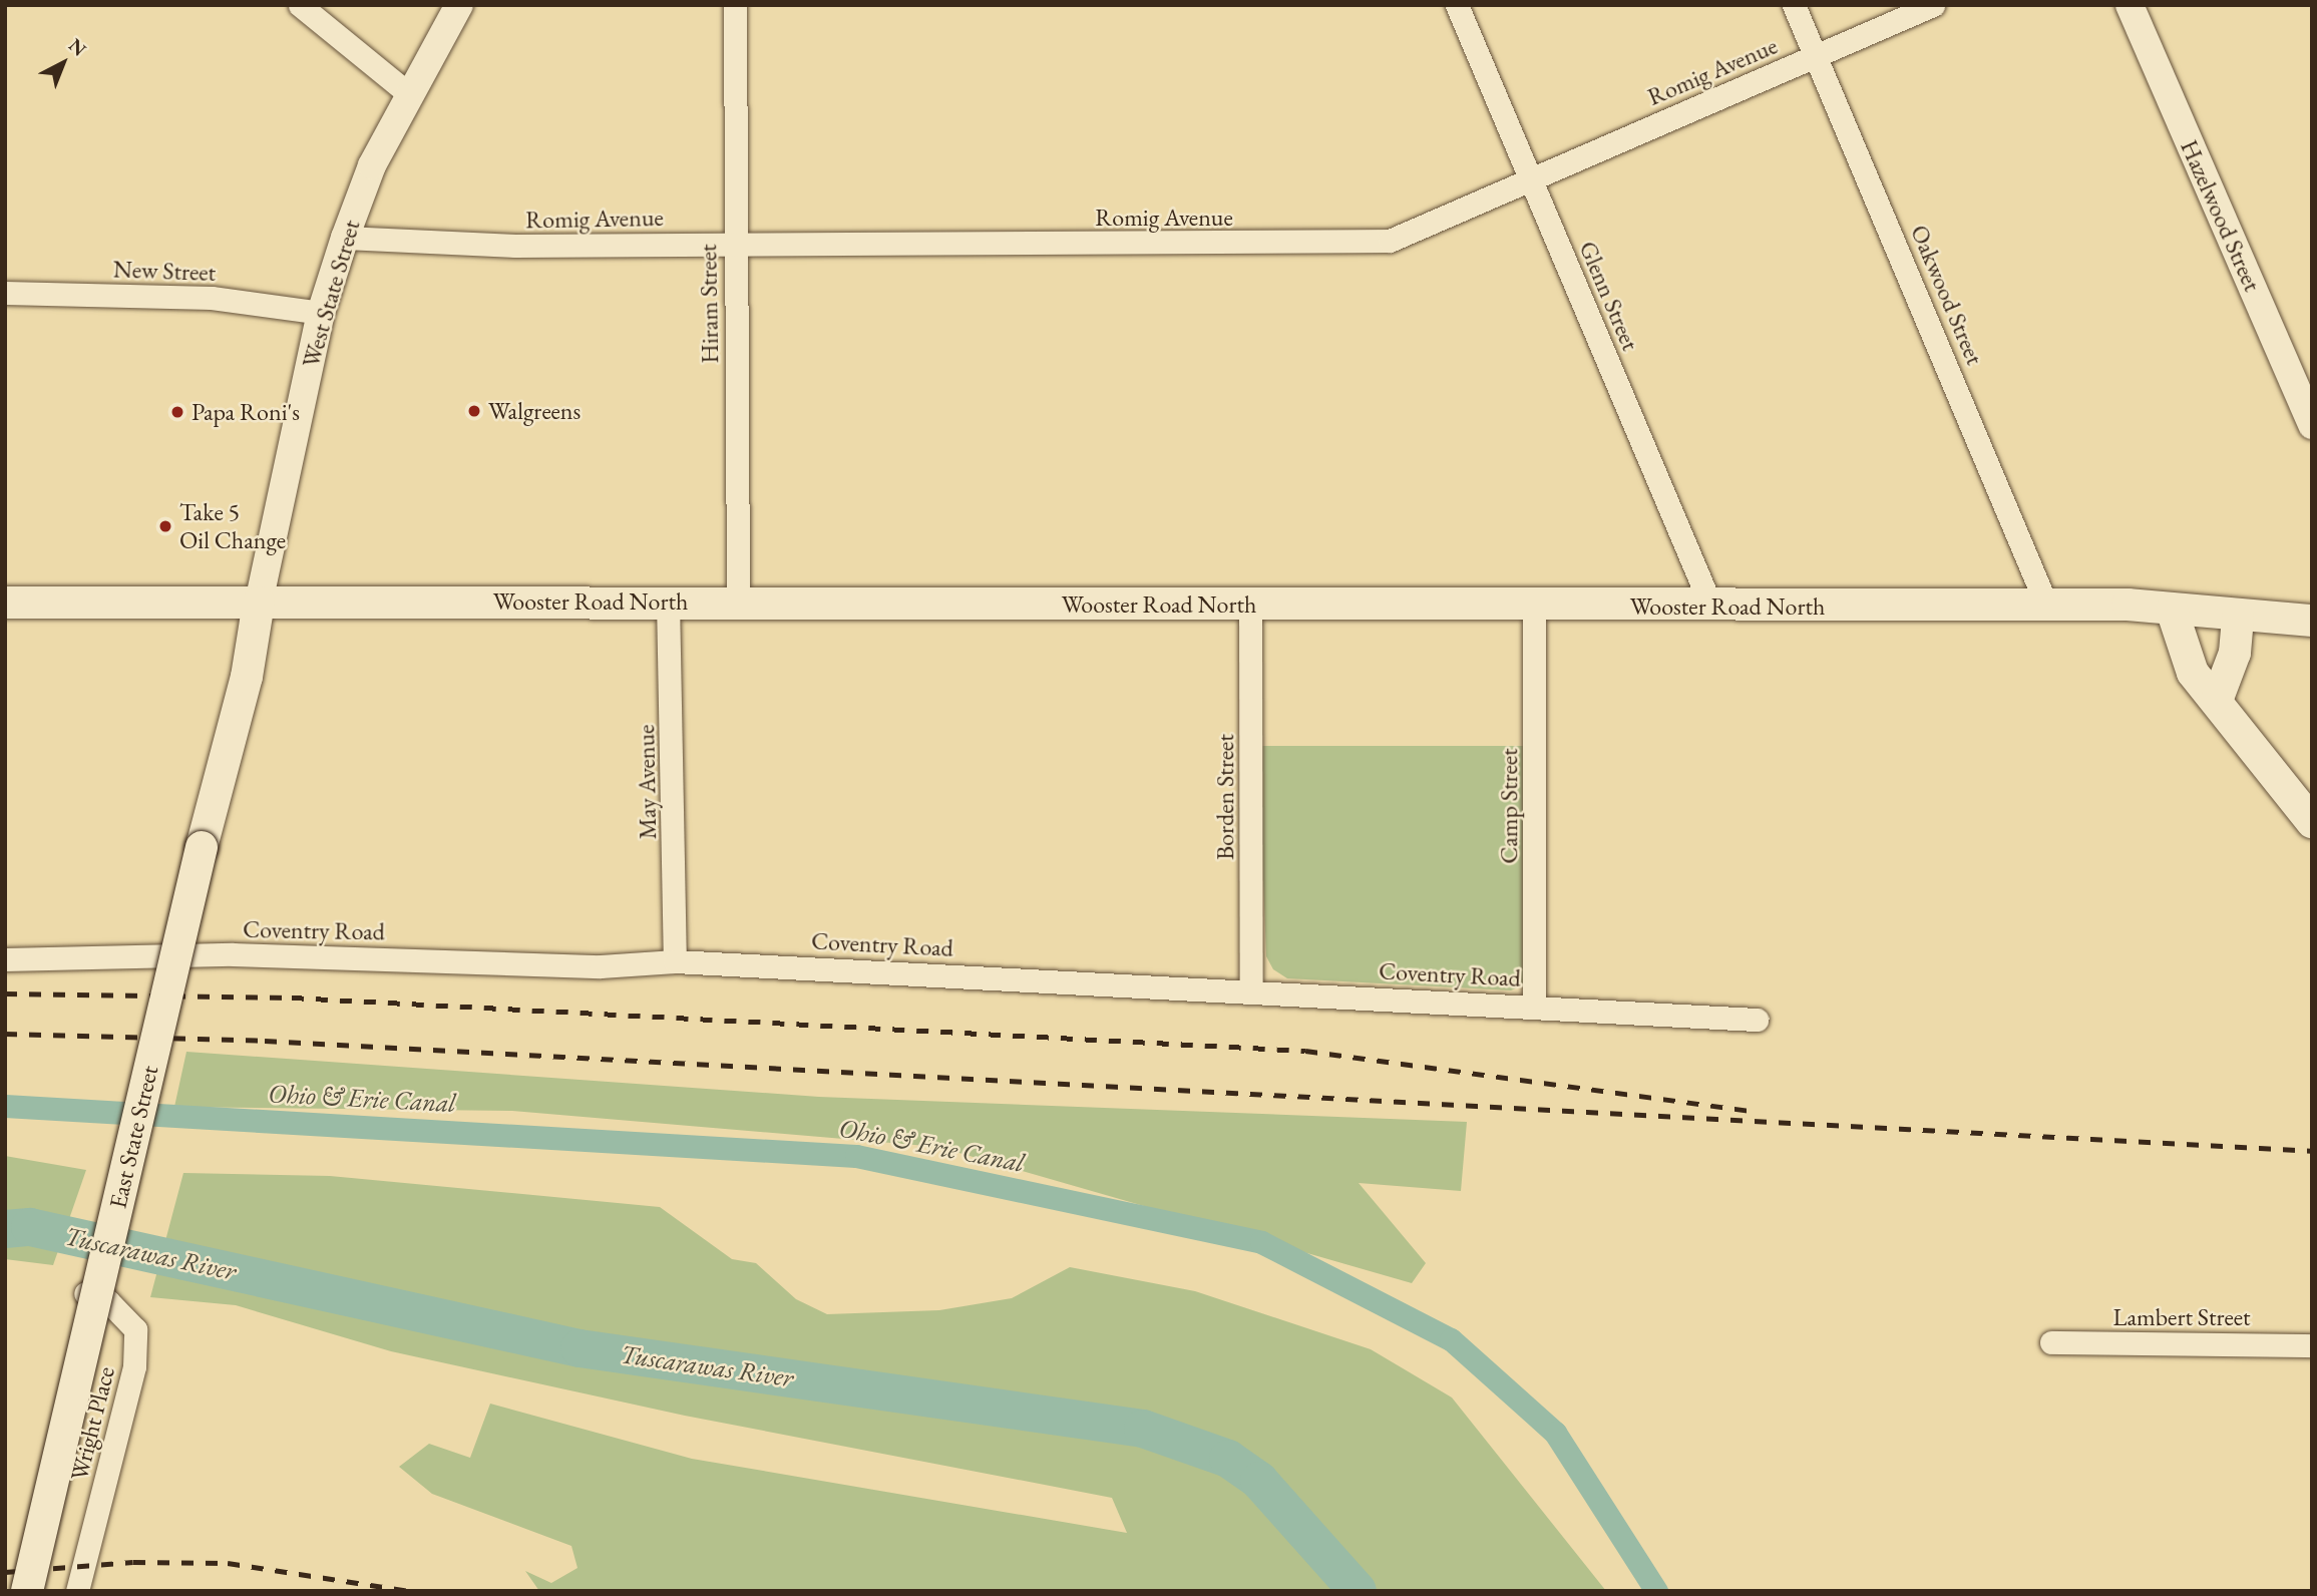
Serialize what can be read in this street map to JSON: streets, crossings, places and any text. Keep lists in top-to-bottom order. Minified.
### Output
{"streets":{"main road":["West State Street","Wooster Road North","East State Street"],"street":["Romig Avenue","Hazelwood Street","New Street","Oakwood Street","Glenn Street","Hiram Street","May Avenue","Borden Street","Camp Street","Coventry Road","Lambert Street","Wright Place"]},"crossings":[["Romig Avenue","West State Street"],["Romig Avenue","Oakwood Street"],["Romig Avenue","Glenn Street"],["Romig Avenue","Hiram Street"],["New Street","West State Street"],["West State Street","Wooster Road North"],["West State Street","East State Street"],["Oakwood Street","Wooster Road North"],["Glenn Street","Wooster Road North"],["Hiram Street","Wooster Road North"],["Wooster Road North","May Avenue"],["Wooster Road North","Borden Street"],["Wooster Road North","Camp Street"],["May Avenue","Coventry Road"],["Borden Street","Coventry Road"],["Camp Street","Coventry Road"]],"water":["Ohio & Erie Canal","Tuscarawas River"],"places":["Walgreens","Papa Roni's","Take 5 Oil Change"],"north":"top right"}
